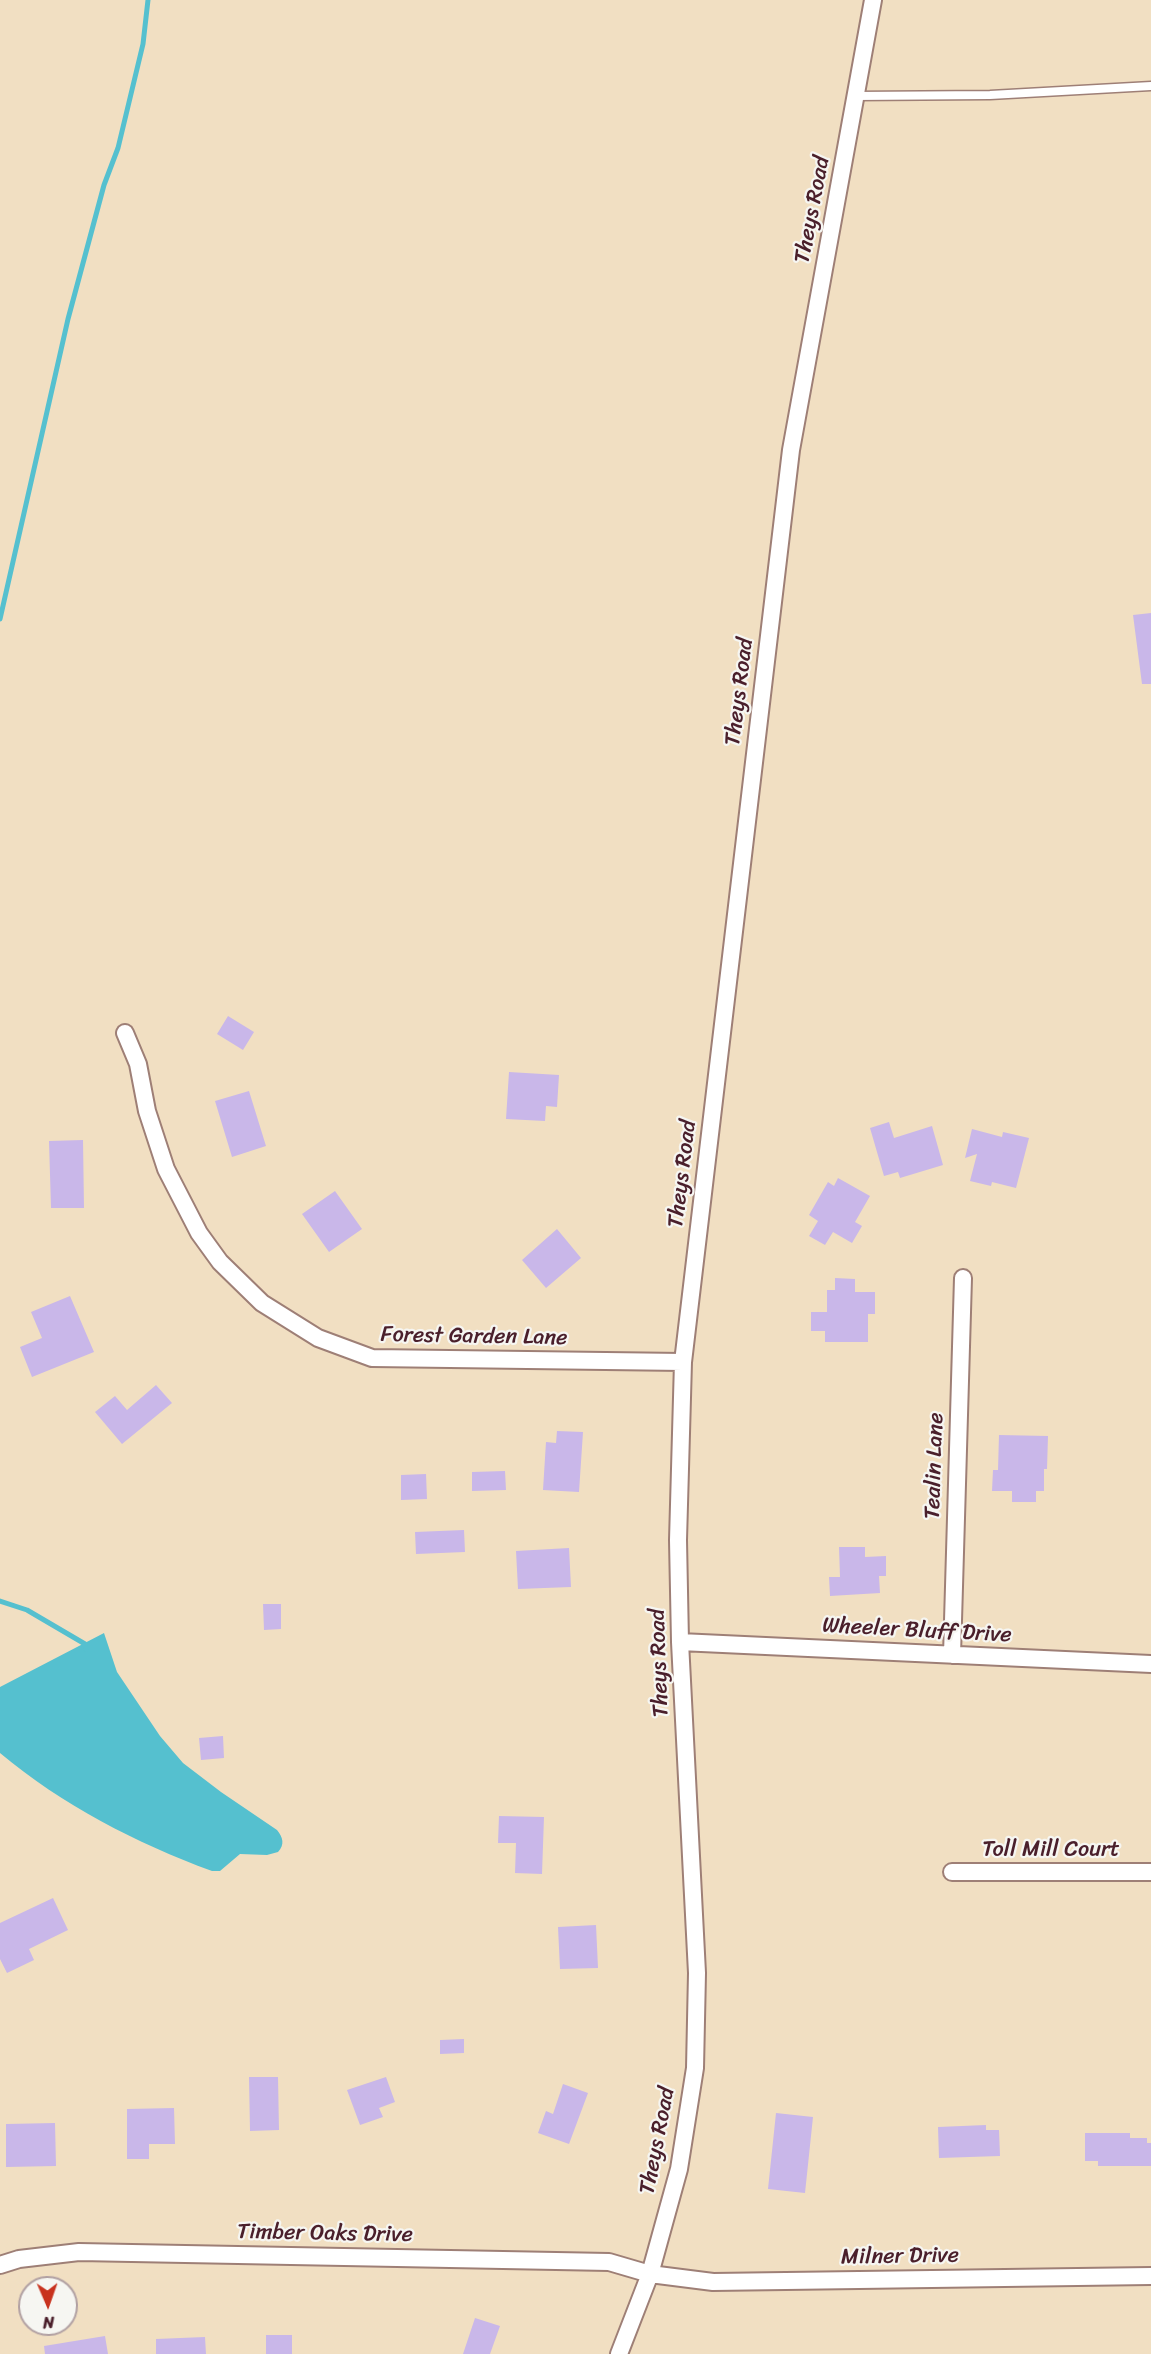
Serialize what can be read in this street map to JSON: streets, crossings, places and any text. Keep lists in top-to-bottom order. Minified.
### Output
{"streets":{"street":["Theys Road","Forest Garden Lane","Tealin Lane","Wheeler Bluff Drive","Toll Mill Court","Timber Oaks Drive","Milner Drive"]},"crossings":[["Theys Road","Forest Garden Lane"],["Theys Road","Wheeler Bluff Drive"],["Theys Road","Timber Oaks Drive"],["Theys Road","Milner Drive"],["Tealin Lane","Wheeler Bluff Drive"],["Timber Oaks Drive","Milner Drive"]],"north":"bottom"}
